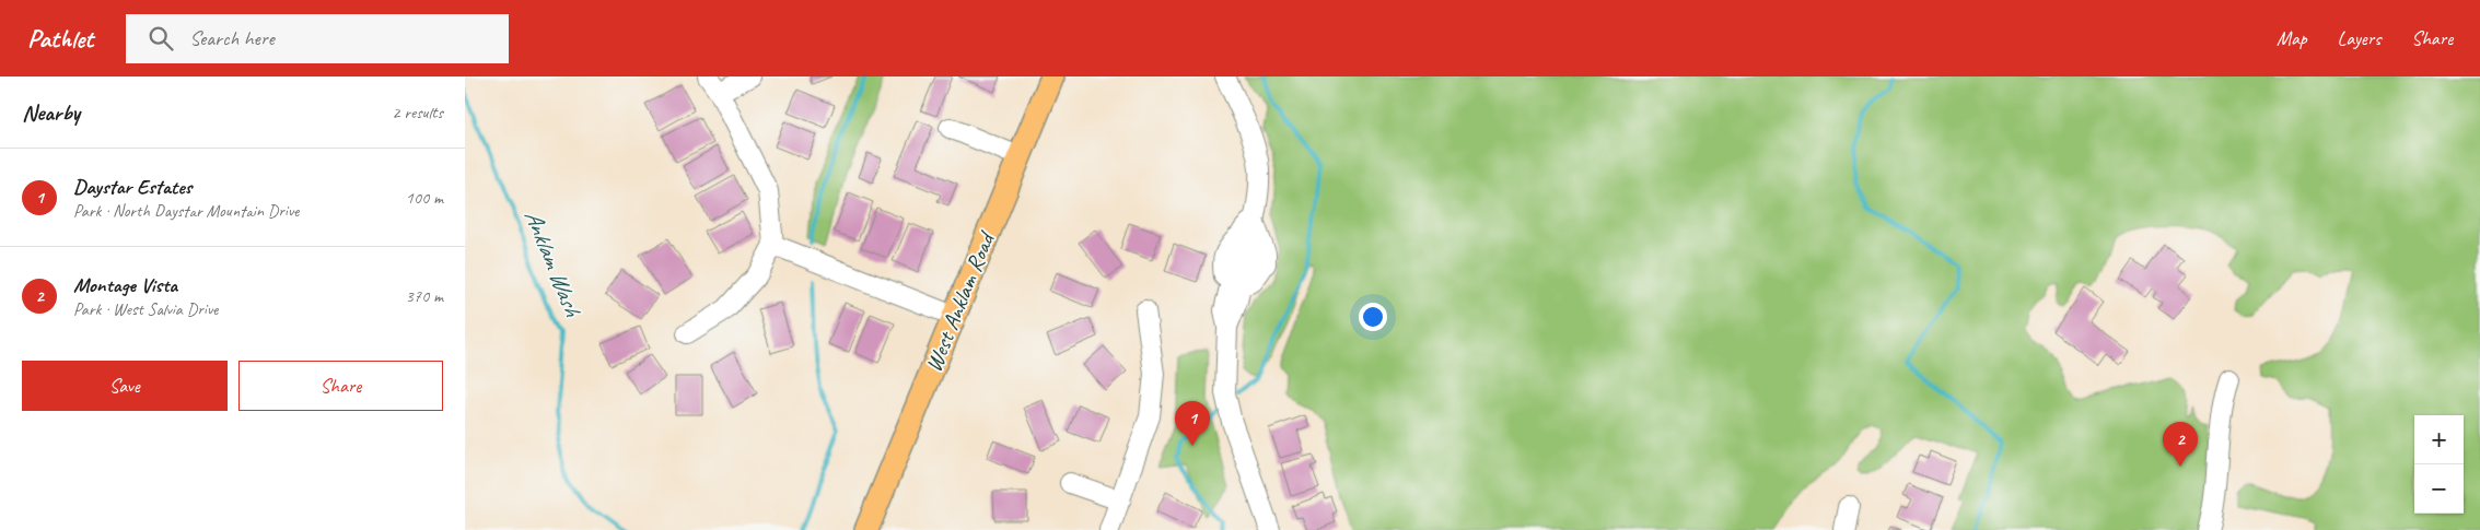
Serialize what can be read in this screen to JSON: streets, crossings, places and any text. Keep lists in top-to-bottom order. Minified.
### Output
{"streets":{"main road":["West Anklam Road"]},"water":["Anklam Wash"],"page":{"header":"Pathlet","search":"Search here","nav":["Map","Layers","Share"],"heading":["Nearby","2 results"],"list":[{"mark":"1","name":"Daystar Estates","note":"Park · North Daystar Mountain Drive","value":"100 m"},{"mark":"2","name":"Montage Vista","note":"Park · West Salvia Drive","value":"370 m"}],"buttons":["Save","Share"],"pins":["1","2"],"map_buttons":["+","−"]}}
